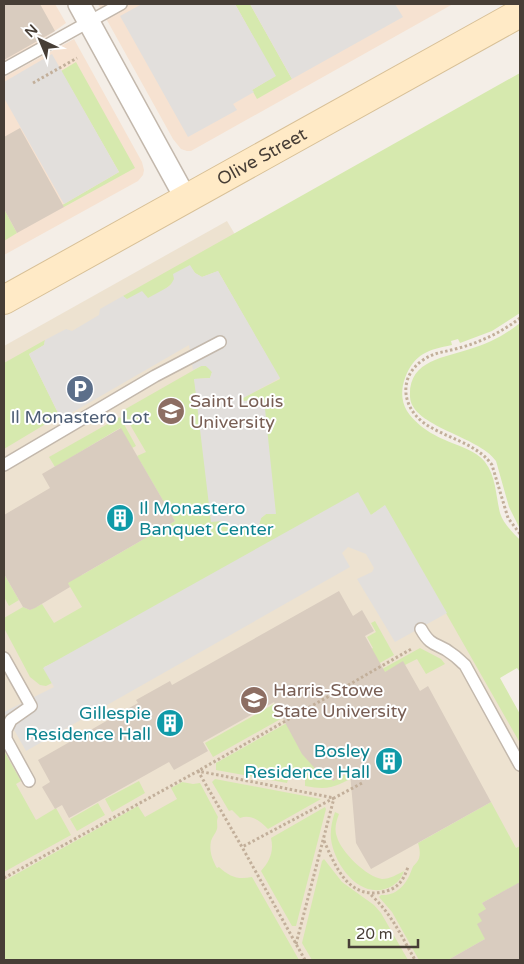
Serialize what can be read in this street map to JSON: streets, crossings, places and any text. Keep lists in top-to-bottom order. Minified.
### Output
{"streets":{"main road":["Olive Street"]},"places":{"parking":["Il Monastero Lot"],"school or university":["Saint Louis University","Harris-Stowe State University"],"building":["Il Monastero Banquet Center","Gillespie Residence Hall","Bosley Residence Hall"]},"scale_bar":"20 m","north":"top left"}
